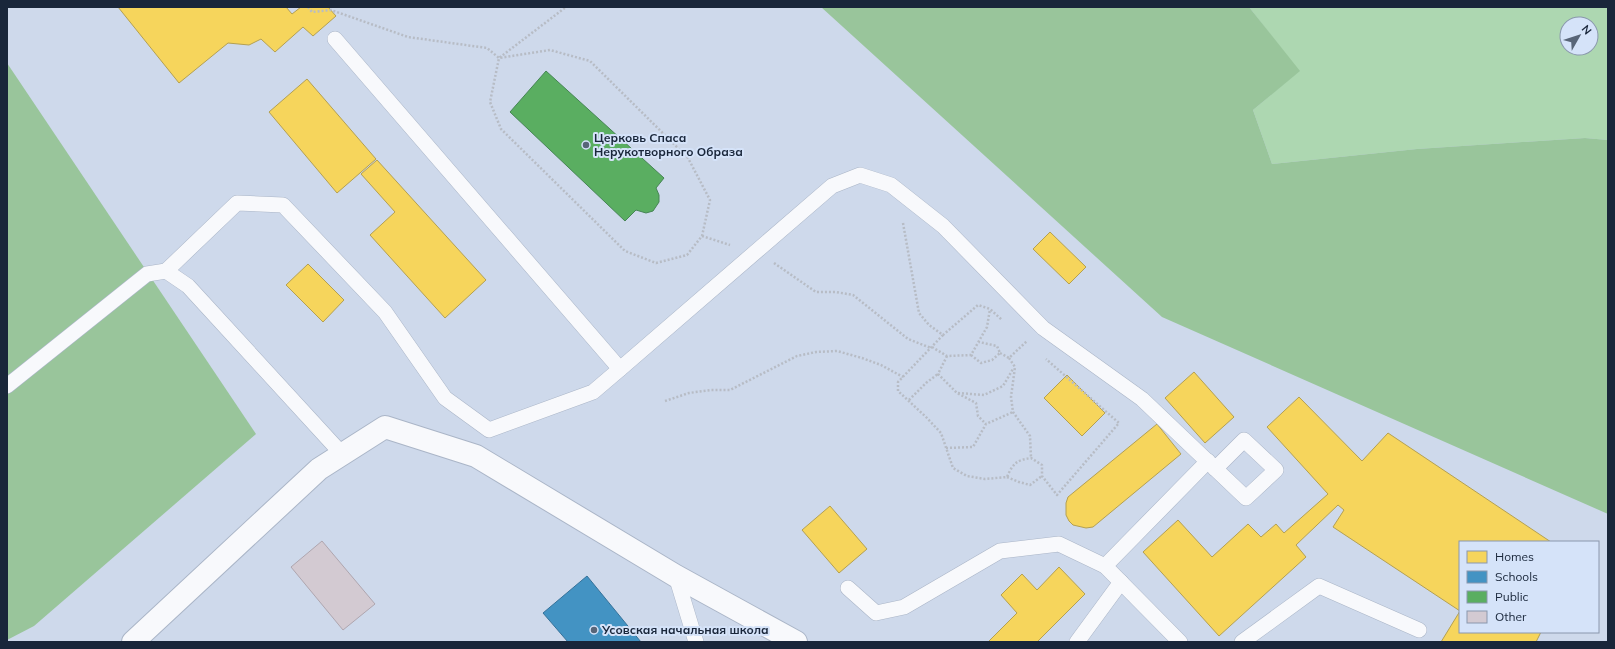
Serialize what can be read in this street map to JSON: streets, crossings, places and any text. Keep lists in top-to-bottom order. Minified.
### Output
{"places":["Церковь Спаса Нерукотворного Образа","Усовская начальная школа"],"legend":["Homes","Schools","Public","Other"],"north":"top right"}
